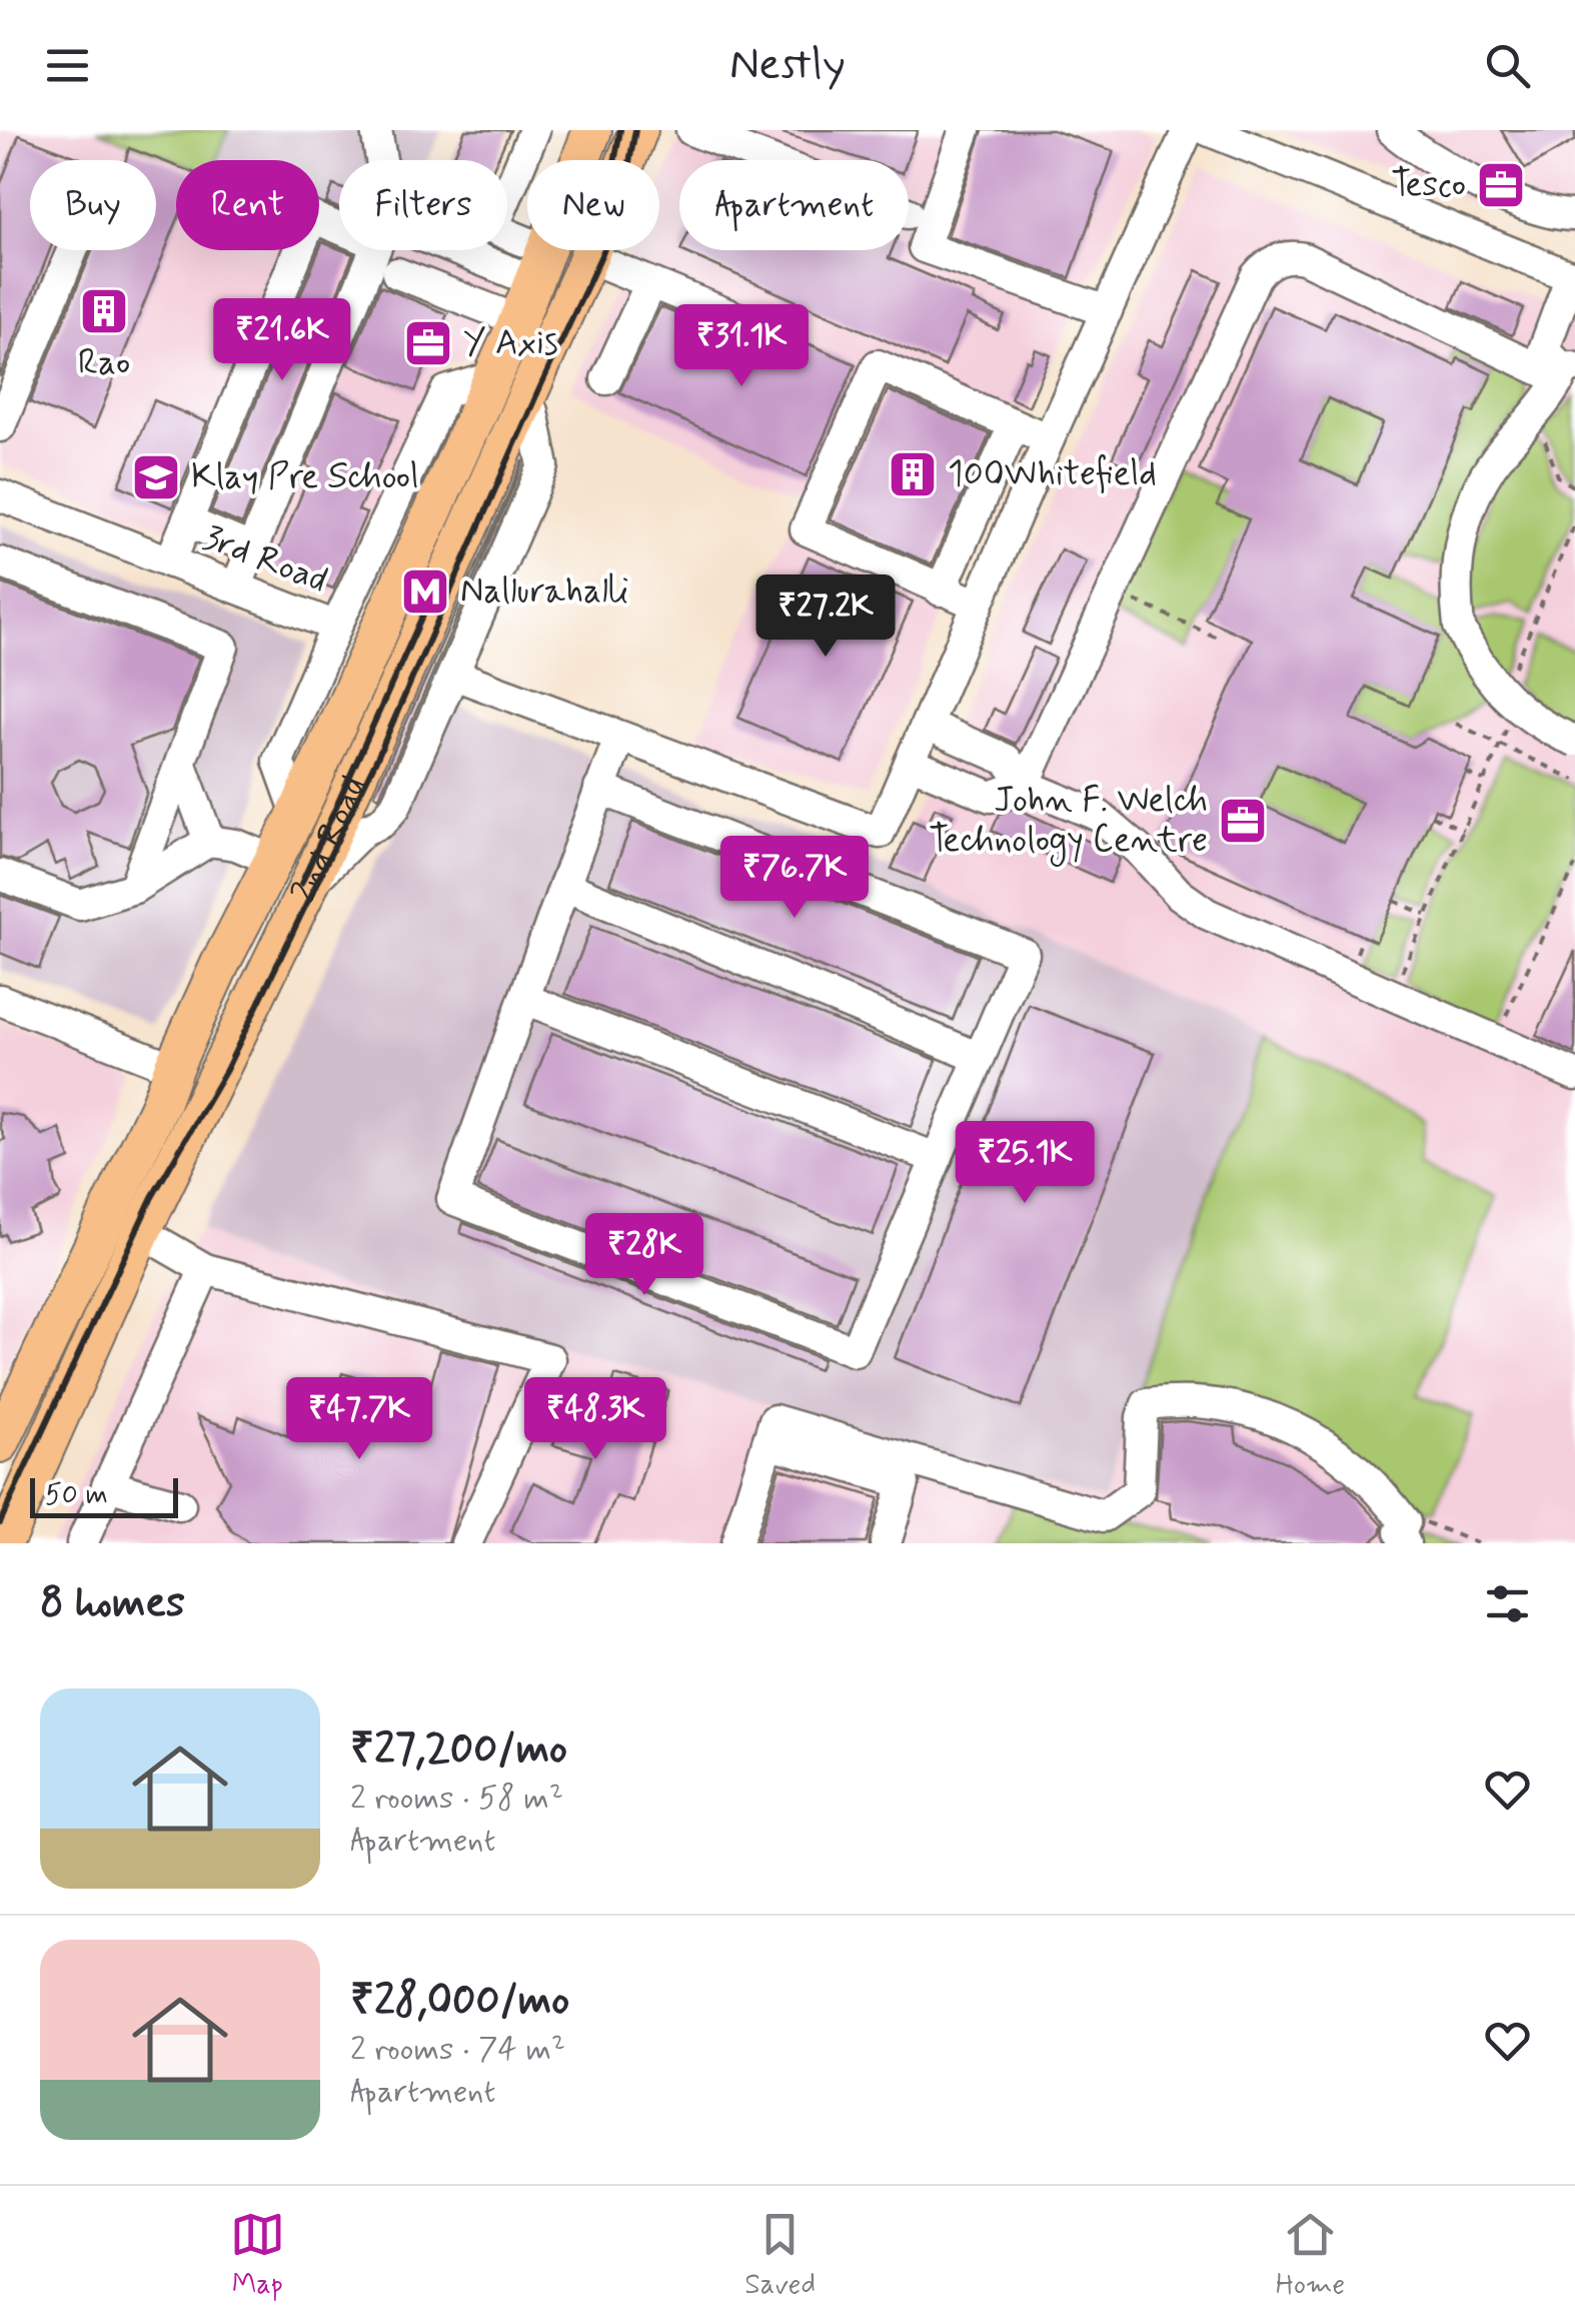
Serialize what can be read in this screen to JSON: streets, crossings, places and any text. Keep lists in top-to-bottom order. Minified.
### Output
{"streets":{"main road":["2nd Road"],"street":["3rd Road"]},"places":{"office":["Tesco","Y Axis","John F. Welch Technology Centre"],"building":["Rao","100Whitefield"],"school or university":["Klay Pre School"],"metro station":["Nallurahalli"]},"scale_bar":"50 m","page":{"header":"Nestly","chip":["Buy","Rent","Filters","New","Apartment"],"price":["₹21.6K","₹31.1K","₹27.2K","₹76.7K","₹25.1K","₹28K","₹47.7K","₹48.3K"],"scale":"50 m","heading":"8 homes","list":[{"name":"₹27,200/mo","note":"2 rooms · 58 m² · Apartment"},{"name":"₹28,000/mo","note":"2 rooms · 74 m² · Apartment"}],"tabs":["Map","Saved","Home"]}}
